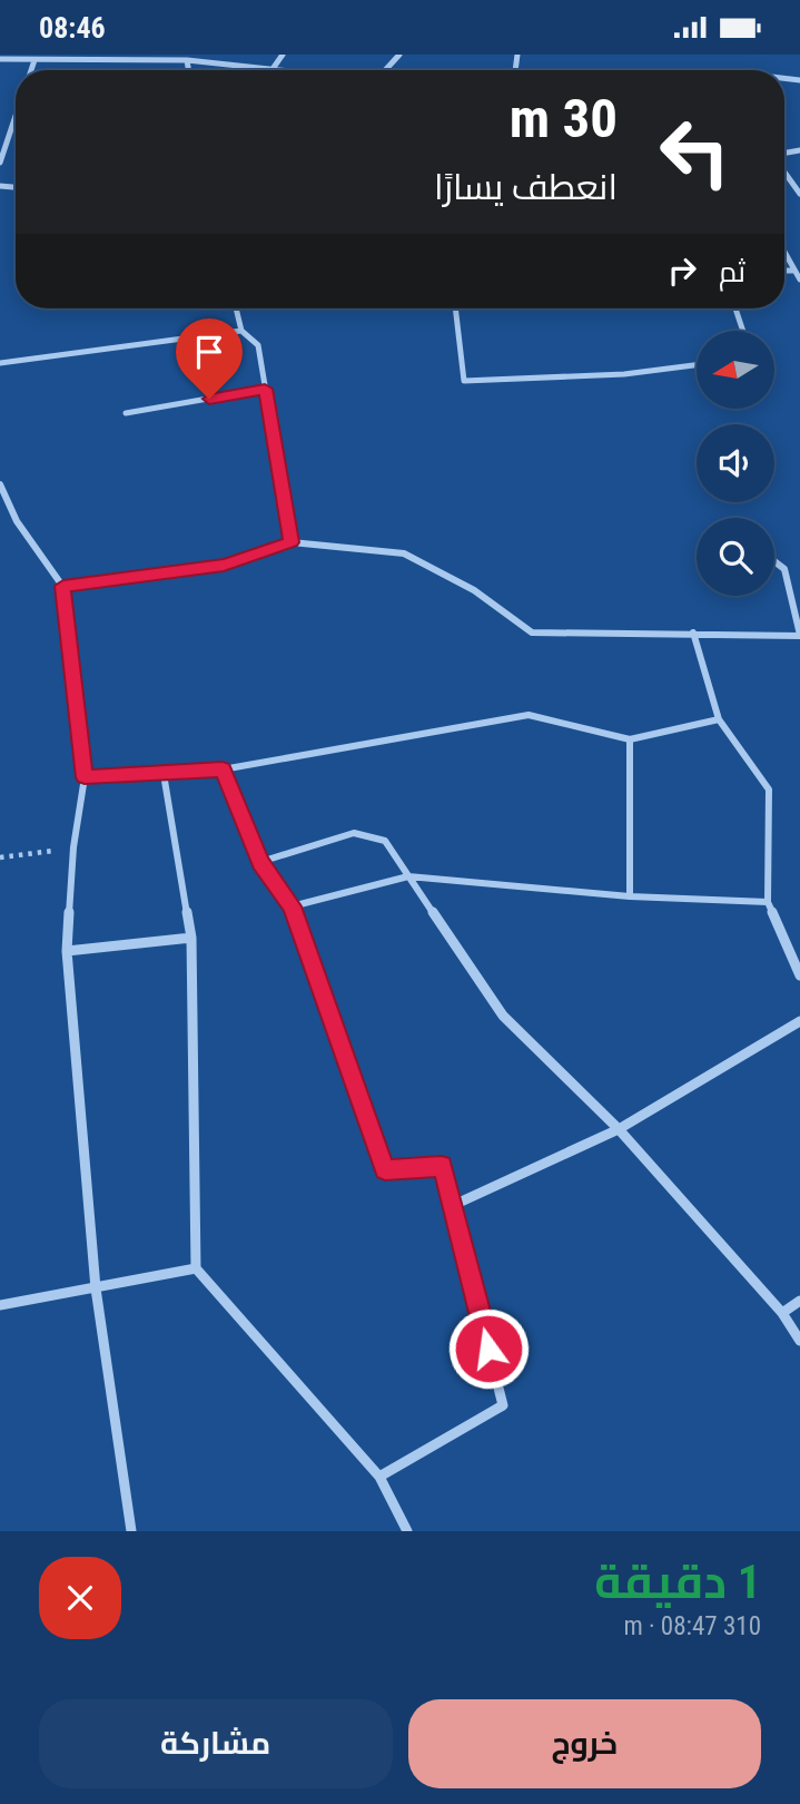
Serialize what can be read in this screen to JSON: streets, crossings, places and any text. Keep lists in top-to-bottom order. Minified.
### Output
{"north":"left","page":{"status":"08:46","turn":["30 m","انعطف يسارًا"],"then":"ثم","heading":["1 دقيقة","310 m · 08:47"],"buttons":["خروج","مشاركة"]}}
